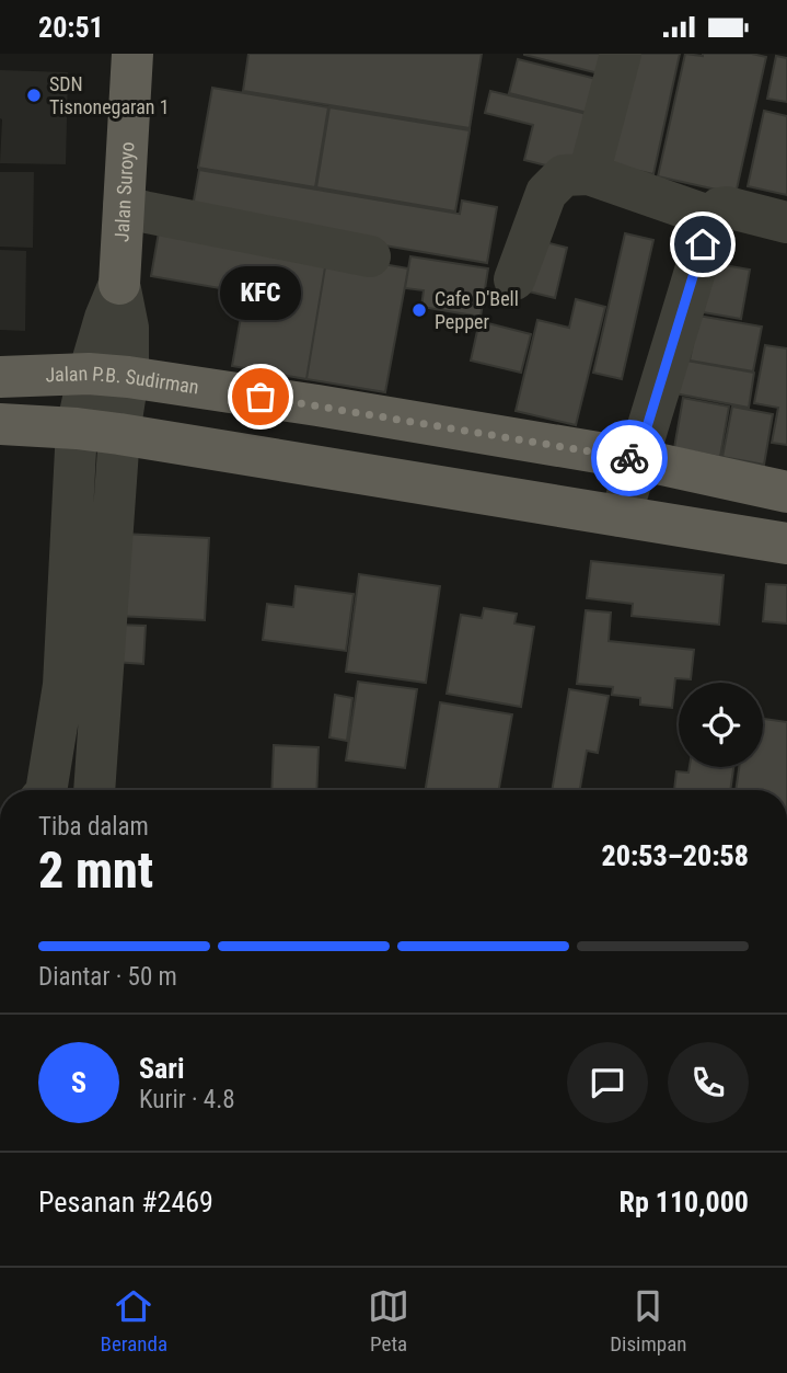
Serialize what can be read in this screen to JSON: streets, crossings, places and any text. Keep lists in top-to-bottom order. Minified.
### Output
{"streets":{"main road":["Jalan Suroyo","Jalan P.B. Sudirman"]},"crossings":[["Jalan Suroyo","Jalan P.B. Sudirman"]],"places":["SDN Tisnonegaran 1","Cafe D'Bell Pepper","KFC"],"page":{"status":"20:51","bubble":"KFC","heading":["2 mnt","Tiba dalam","20:53–20:58"],"panel":["Sari","Kurir · 4.8","Pesanan #2469","Rp 110,000"],"bar":"Diantar · 50 m","round":"S","tabs":["Beranda","Peta","Disimpan"]}}
